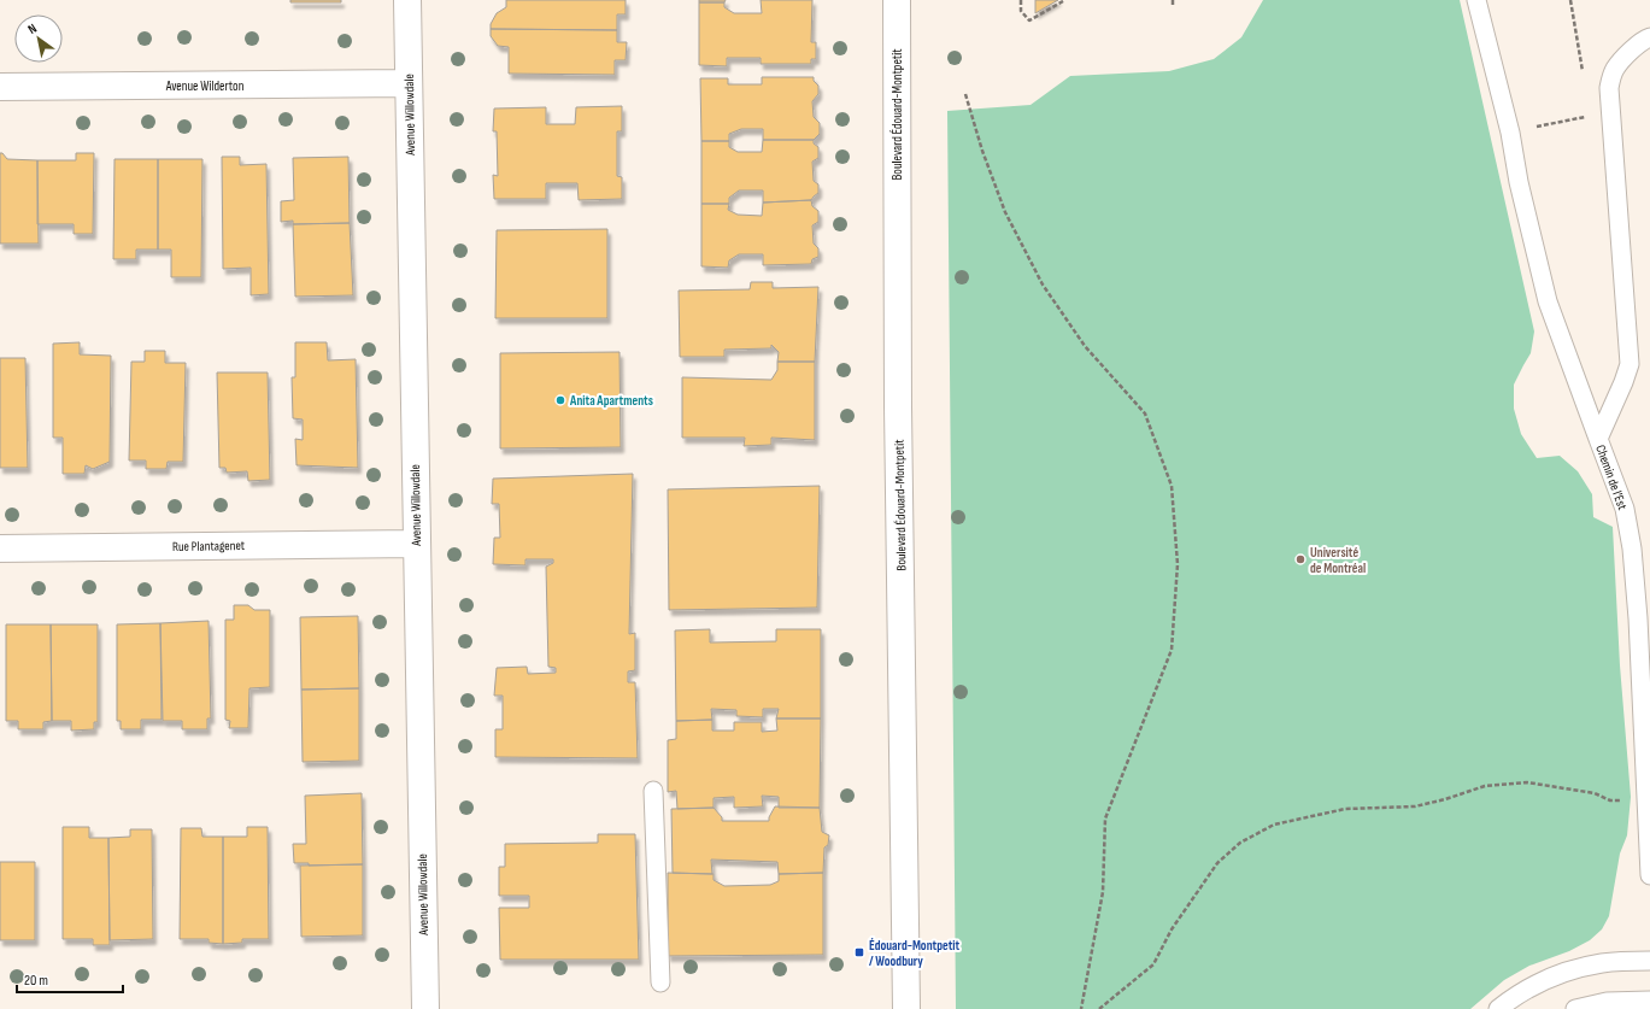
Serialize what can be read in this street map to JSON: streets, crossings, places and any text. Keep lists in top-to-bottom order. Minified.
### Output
{"streets":{"street":["Avenue Wilderton","Avenue Willowdale","Boulevard Édouard-Montpetit","Rue Plantagenet"],"lane":["Chemin de l'Est"]},"crossings":[["Avenue Wilderton","Avenue Willowdale"],["Avenue Willowdale","Rue Plantagenet"]],"places":{"other":["Anita Apartments","Université de Montréal"],"transit":["Édouard-Montpetit / Woodbury"]},"scale_bar":"20 m","north":"top left"}
